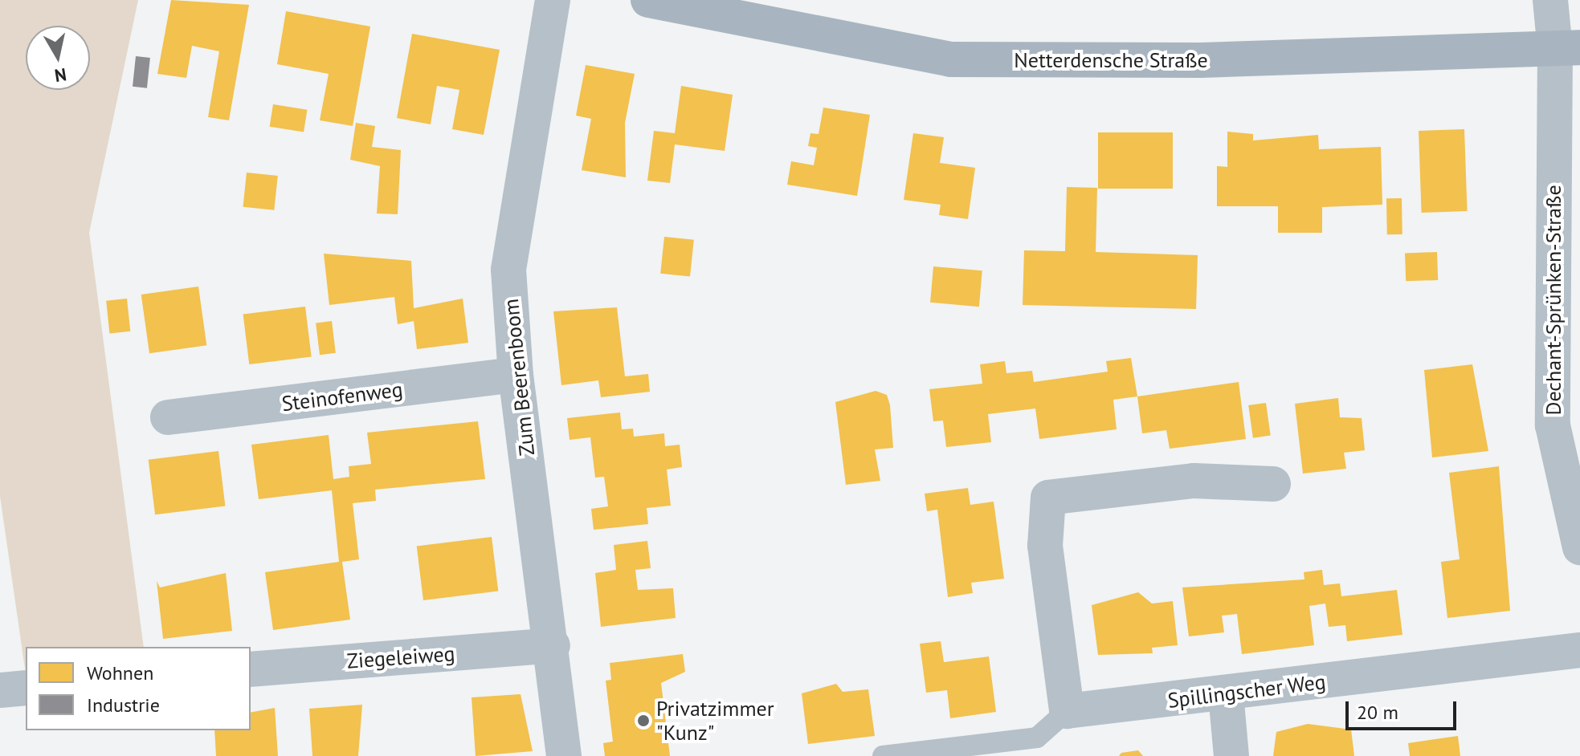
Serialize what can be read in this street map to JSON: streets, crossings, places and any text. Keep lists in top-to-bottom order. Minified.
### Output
{"streets":{"street":["Netterdensche Straße","Dechant-Sprünken-Straße","Zum Beerenboom","Steinofenweg","Ziegeleiweg","Spillingscher Weg"]},"crossings":[["Netterdensche Straße","Dechant-Sprünken-Straße"],["Zum Beerenboom","Steinofenweg"],["Zum Beerenboom","Ziegeleiweg"]],"places":["Privatzimmer \"Kunz\""],"legend":["Wohnen","Industrie"],"scale_bar":"20 m","north":"bottom"}
